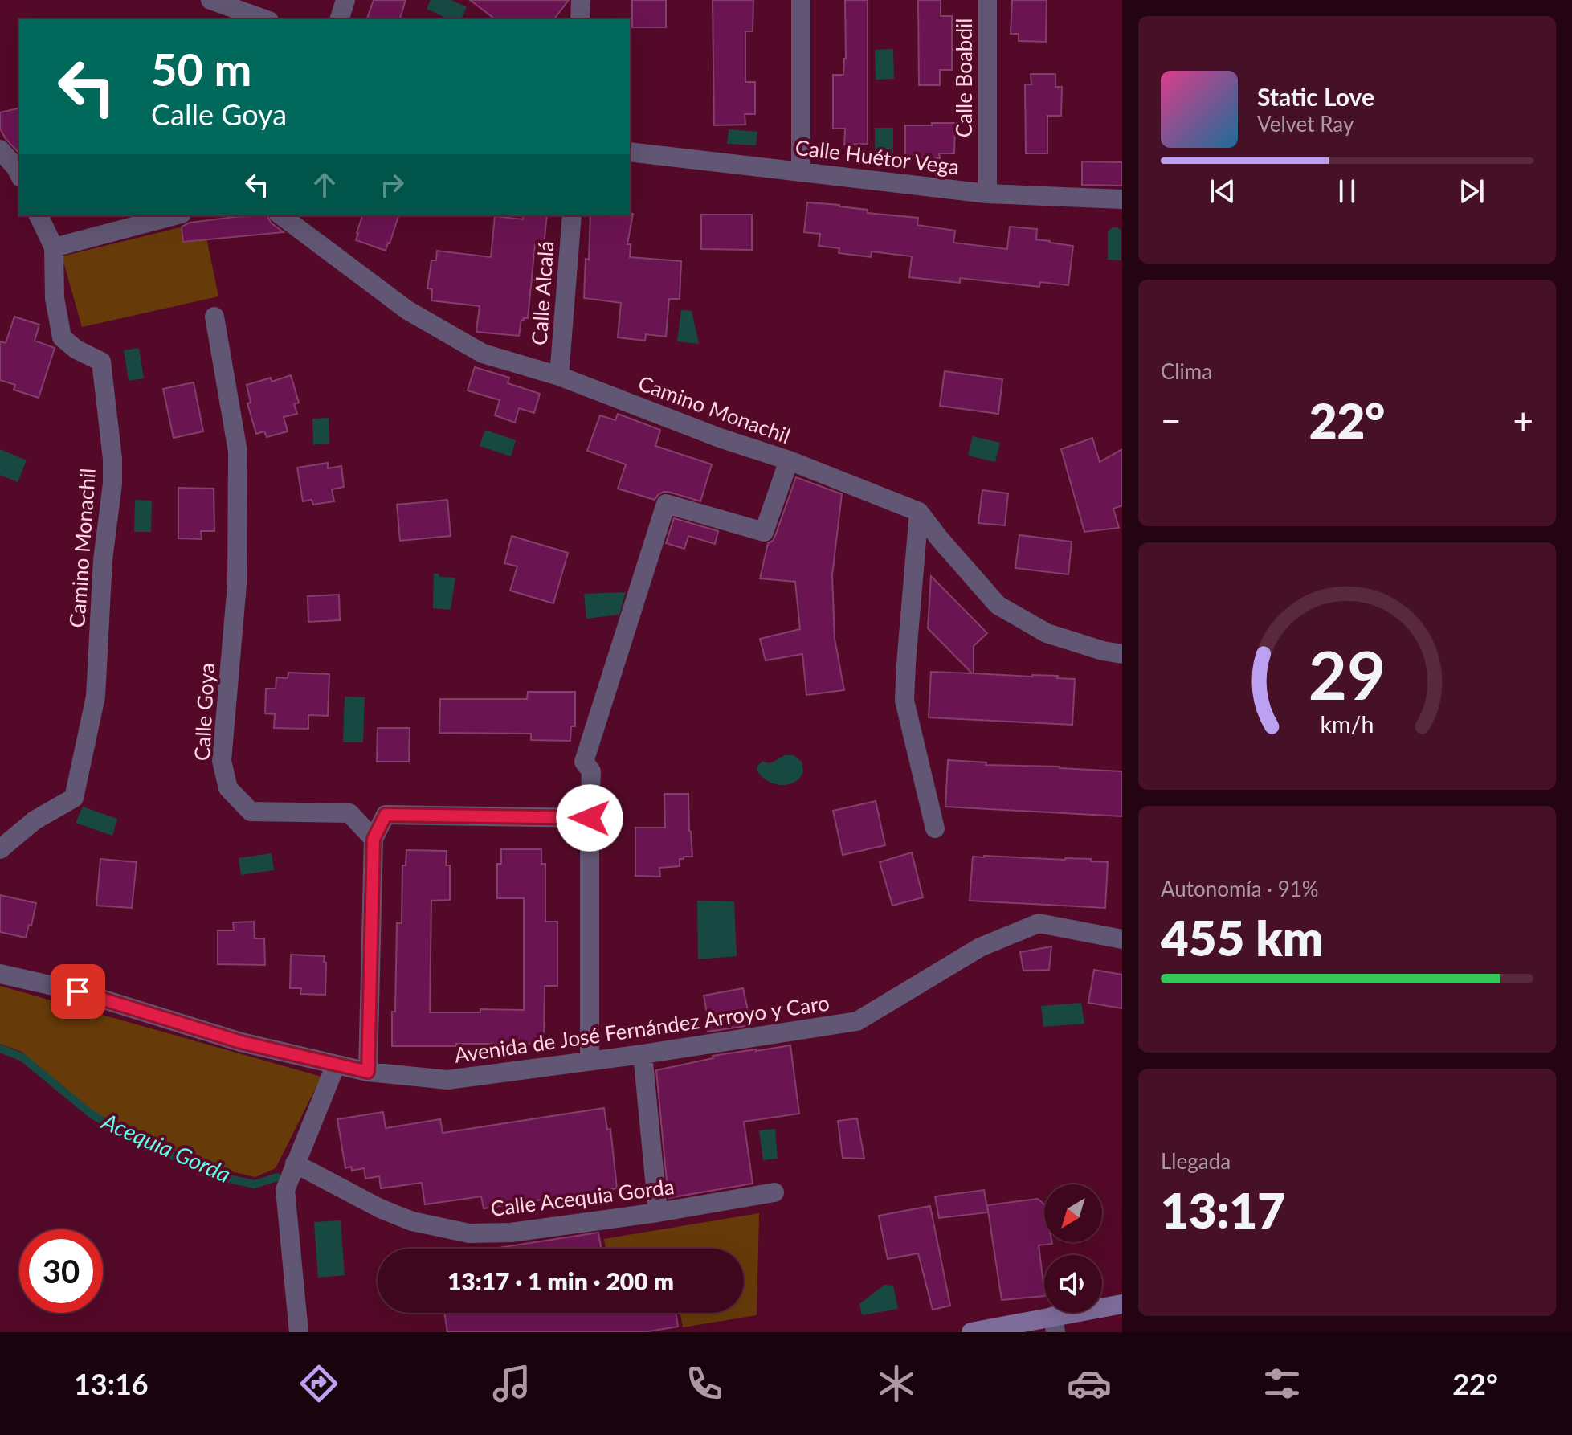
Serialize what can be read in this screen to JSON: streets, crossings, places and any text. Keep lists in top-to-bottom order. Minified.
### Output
{"streets":{"street":["Calle Boabdil","Calle Huétor Vega","Calle Alcalá","Camino Monachil","Calle Goya","Avenida de José Fernández Arroyo y Caro","Calle Acequia Gorda"]},"crossings":[["Calle Boabdil","Calle Huétor Vega"],["Calle Alcalá","Camino Monachil"]],"water":["Acequia Gorda"],"north":"bottom left","page":{"turn":["50 m","Calle Goya"],"song":["Static Love","Velvet Ray"],"tile":["Clima",["Autonomía · 91%","455 km"],["Llegada","13:17"]],"heat":["−","22°","+"],"limit":"30","trip":"13:17 · 1 min · 200 m","tabs":["13:16","22°"],"gauge":["29","km/h"]}}
